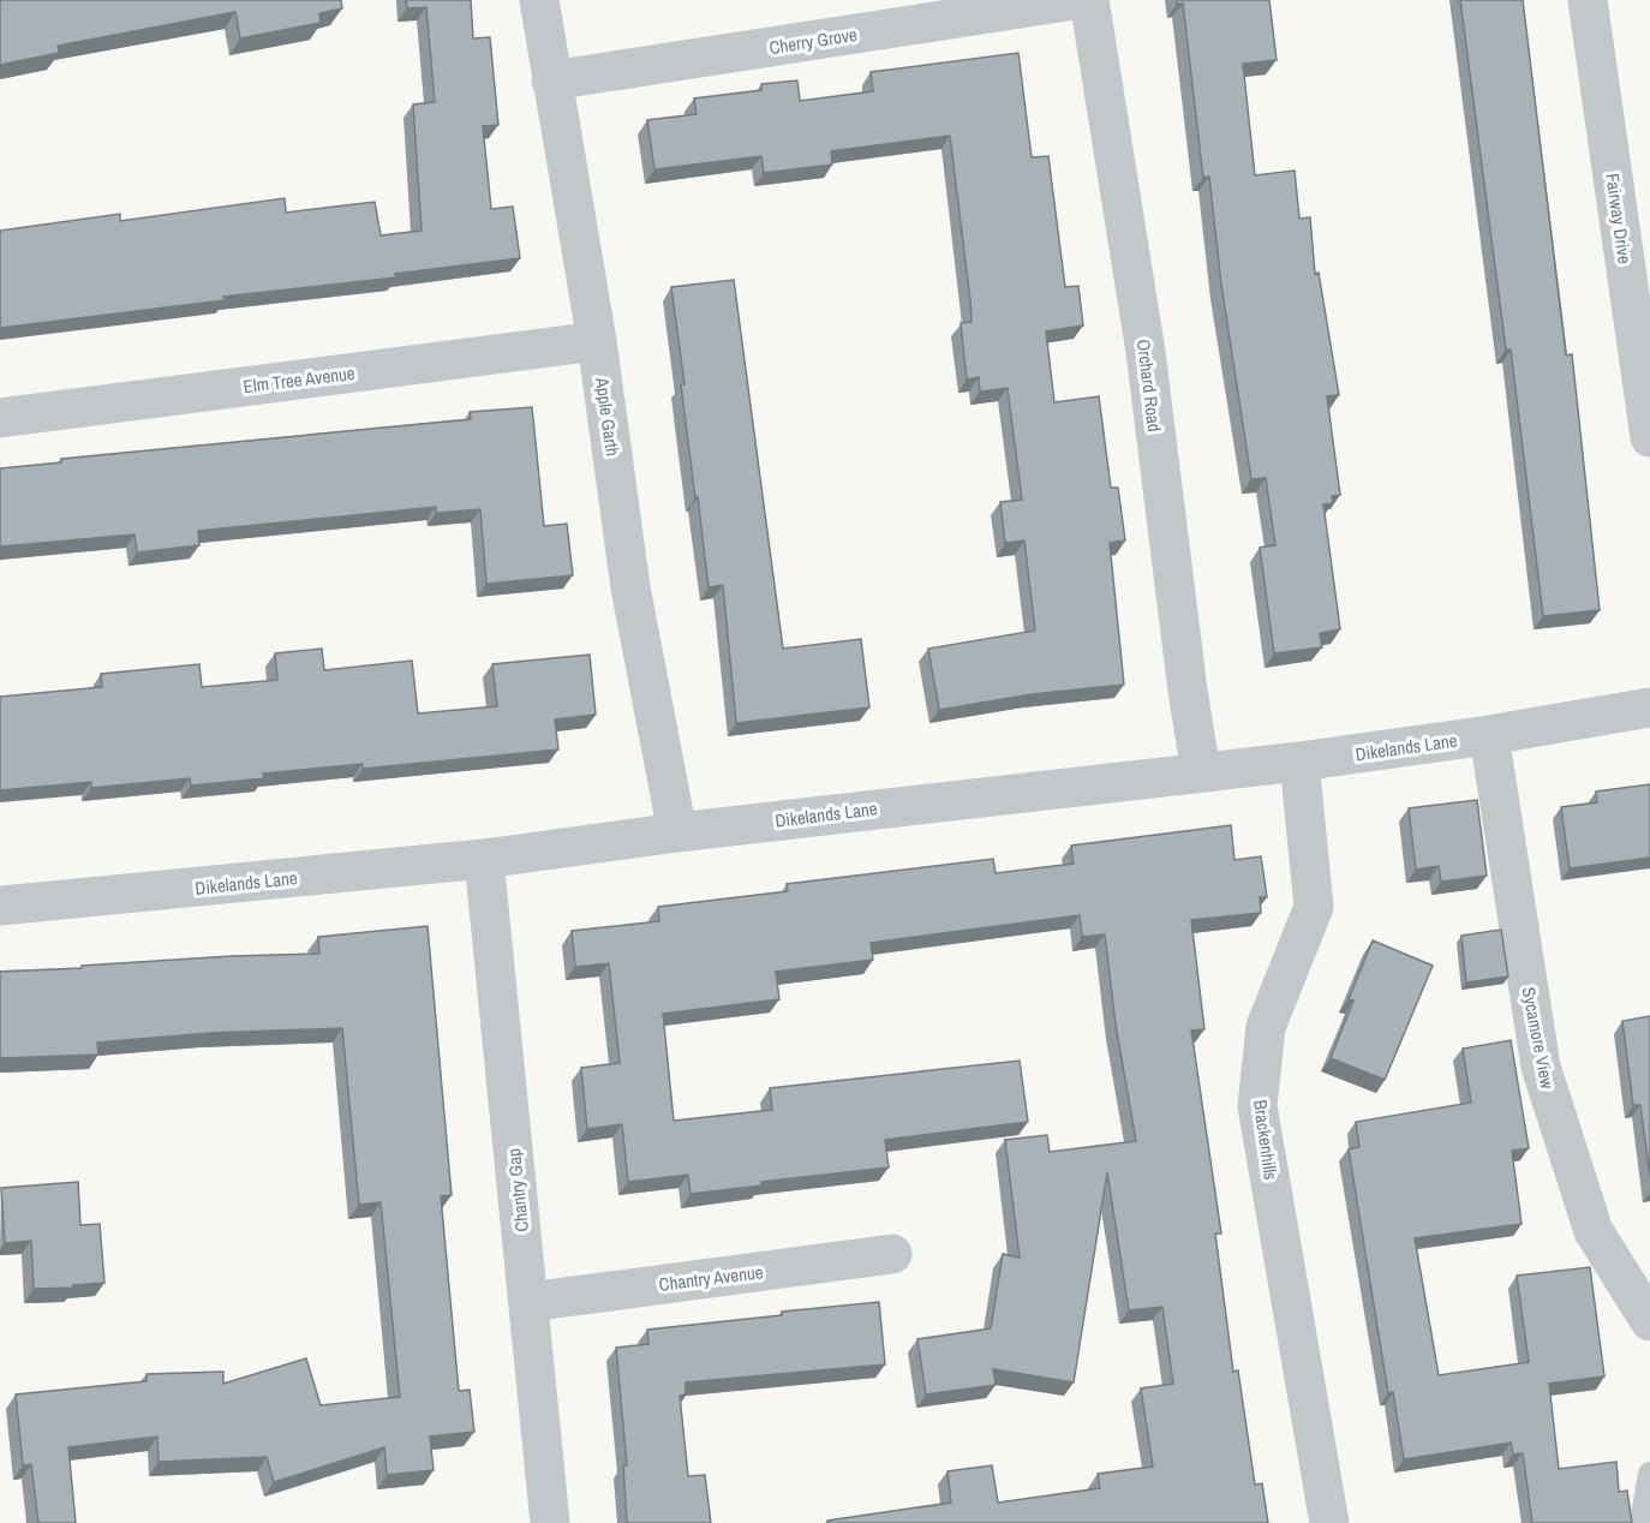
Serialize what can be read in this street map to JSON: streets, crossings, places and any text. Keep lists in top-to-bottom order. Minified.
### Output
{"streets":{"street":["Cherry Grove","Fairway Drive","Elm Tree Avenue","Orchard Road","Apple Garth","Dikelands Lane","Sycamore View","Brackenhills","Chantry Gap","Chantry Avenue"]},"crossings":[["Cherry Grove","Apple Garth"],["Elm Tree Avenue","Apple Garth"],["Orchard Road","Dikelands Lane"],["Apple Garth","Dikelands Lane"],["Dikelands Lane","Sycamore View"],["Dikelands Lane","Brackenhills"],["Dikelands Lane","Chantry Gap"],["Chantry Gap","Chantry Avenue"]]}
